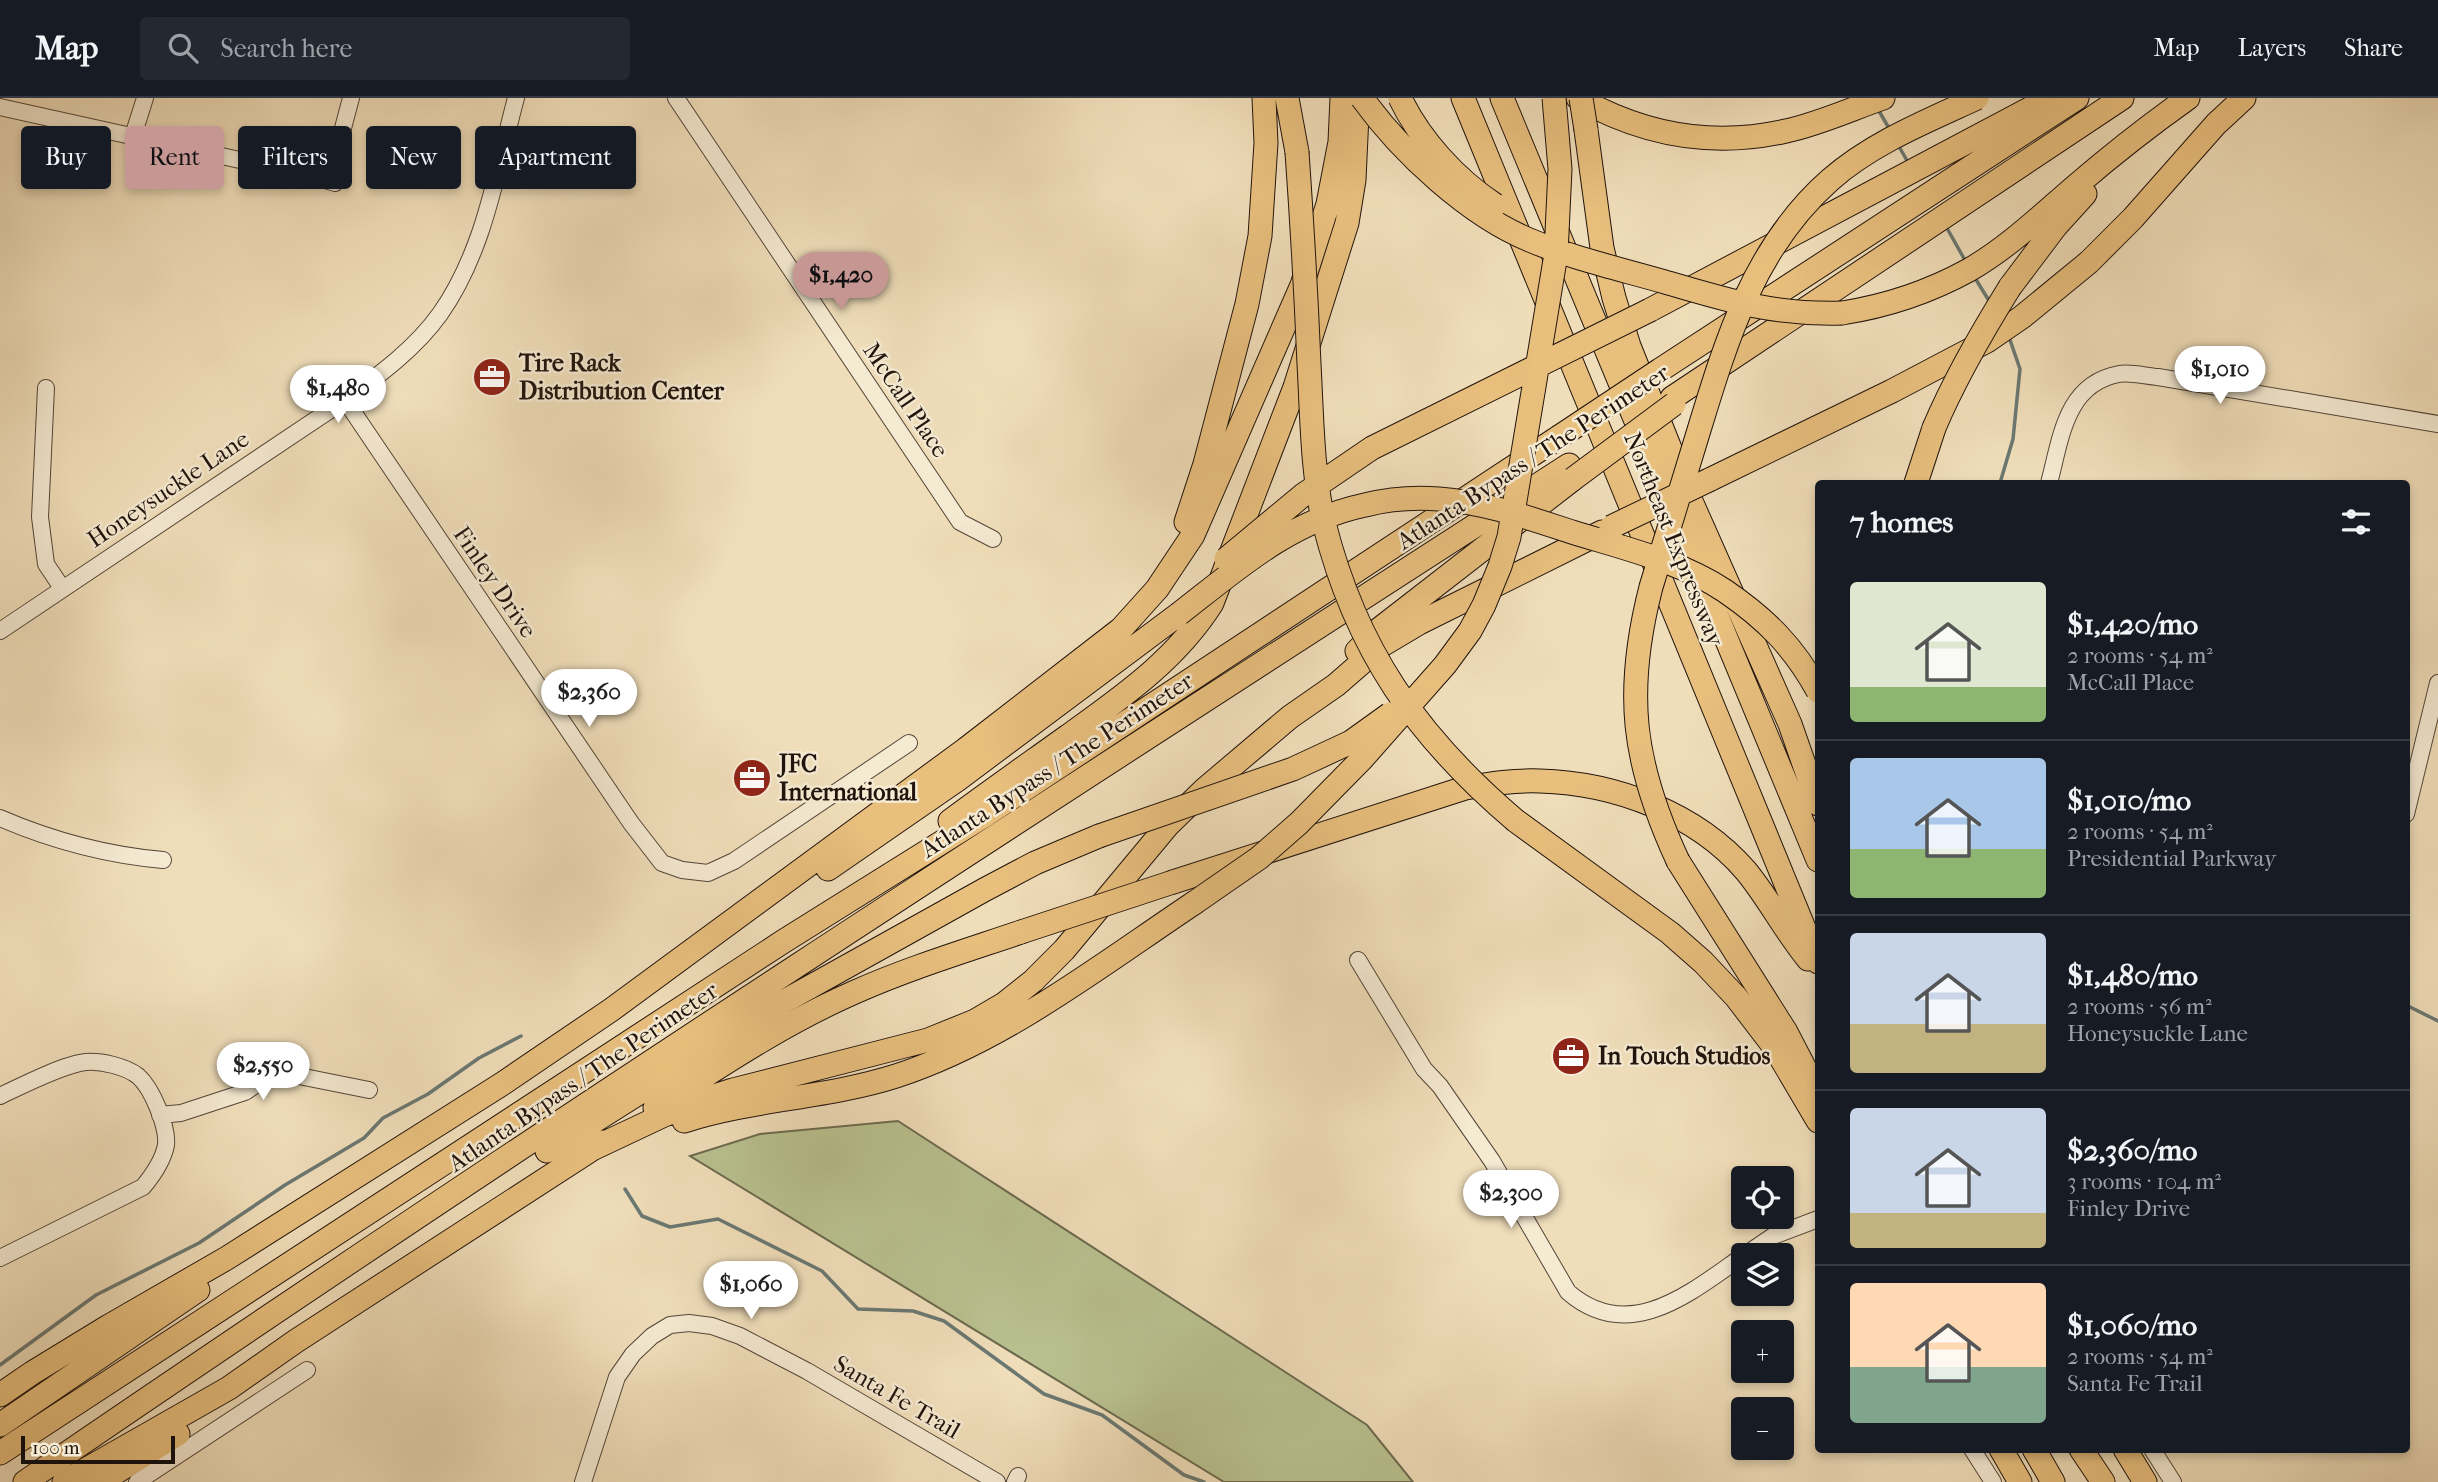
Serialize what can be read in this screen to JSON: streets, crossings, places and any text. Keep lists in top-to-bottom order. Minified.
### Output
{"streets":{"highway":["Atlanta Bypass / The Perimeter","Northeast Expressway"],"street":["McCall Place","Honeysuckle Lane","Finley Drive","Santa Fe Trail"]},"crossings":[["Honeysuckle Lane","Finley Drive"]],"places":{"office":["Tire Rack Distribution Center","JFC International","In Touch Studios"]},"scale_bar":"100 m","page":{"header":"Map","search":"Search here","nav":["Map","Layers","Share"],"chip":["Buy","Rent","Filters","New","Apartment"],"price":["$1,420","$1,010","$1,480","$2,360","$2,550","$2,300","$1,060"],"heading":"7 homes","list":[{"name":"$1,420/mo","note":"2 rooms · 54 m² · McCall Place"},{"name":"$1,010/mo","note":"2 rooms · 54 m² · Presidential Parkway"},{"name":"$1,480/mo","note":"2 rooms · 56 m² · Honeysuckle Lane"},{"name":"$2,360/mo","note":"3 rooms · 104 m² · Finley Drive"},{"name":"$1,060/mo","note":"2 rooms · 54 m² · Santa Fe Trail"}],"map_buttons":["+","−"],"scale":"100 m"}}
